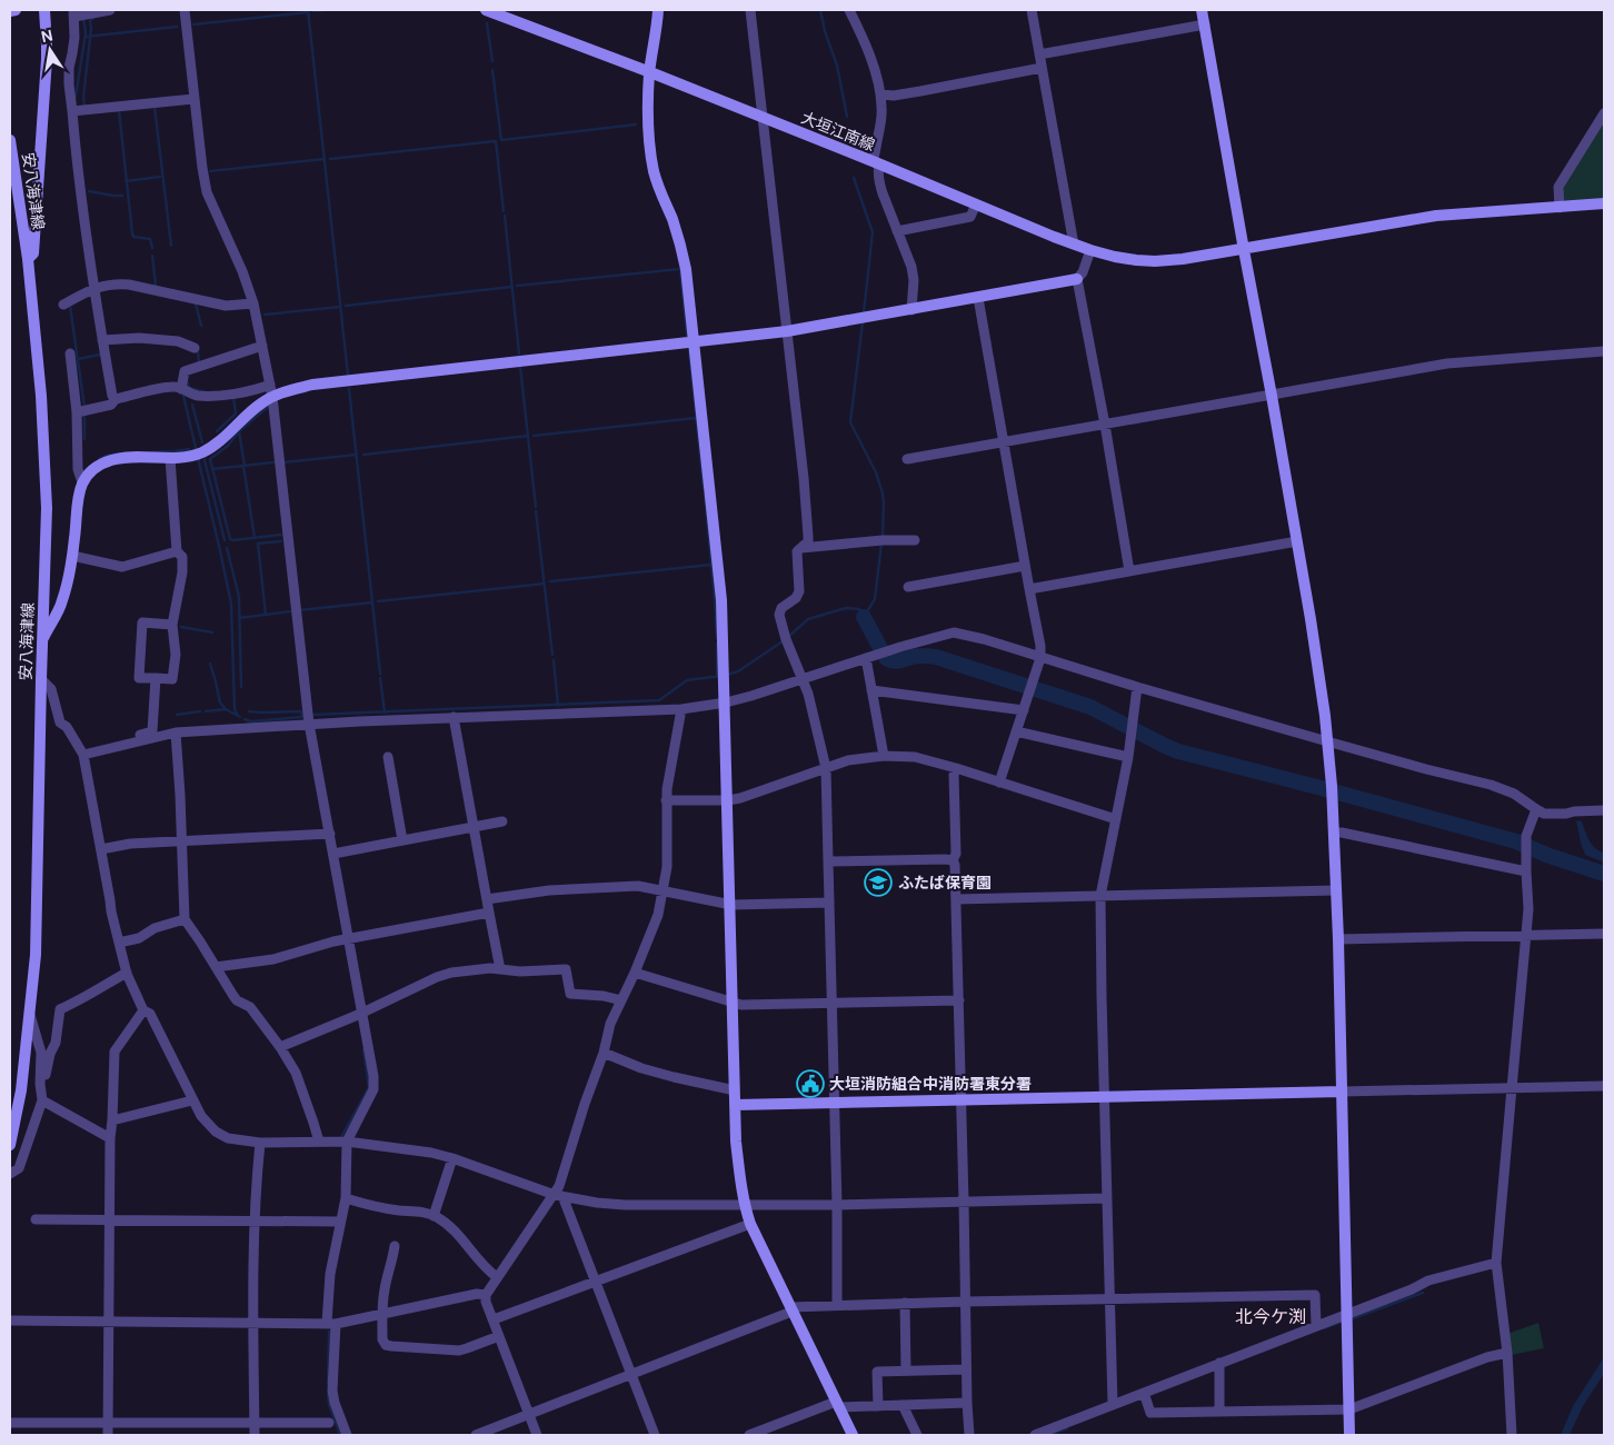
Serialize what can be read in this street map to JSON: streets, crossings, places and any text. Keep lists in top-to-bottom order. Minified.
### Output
{"streets":{"street":["大垣江南線","安八海津線"]},"districts":["北今ケ渕"],"places":{"school or university":["ふたば保育園"],"public building":["大垣消防組合中消防署東分署"]},"north":"top"}
